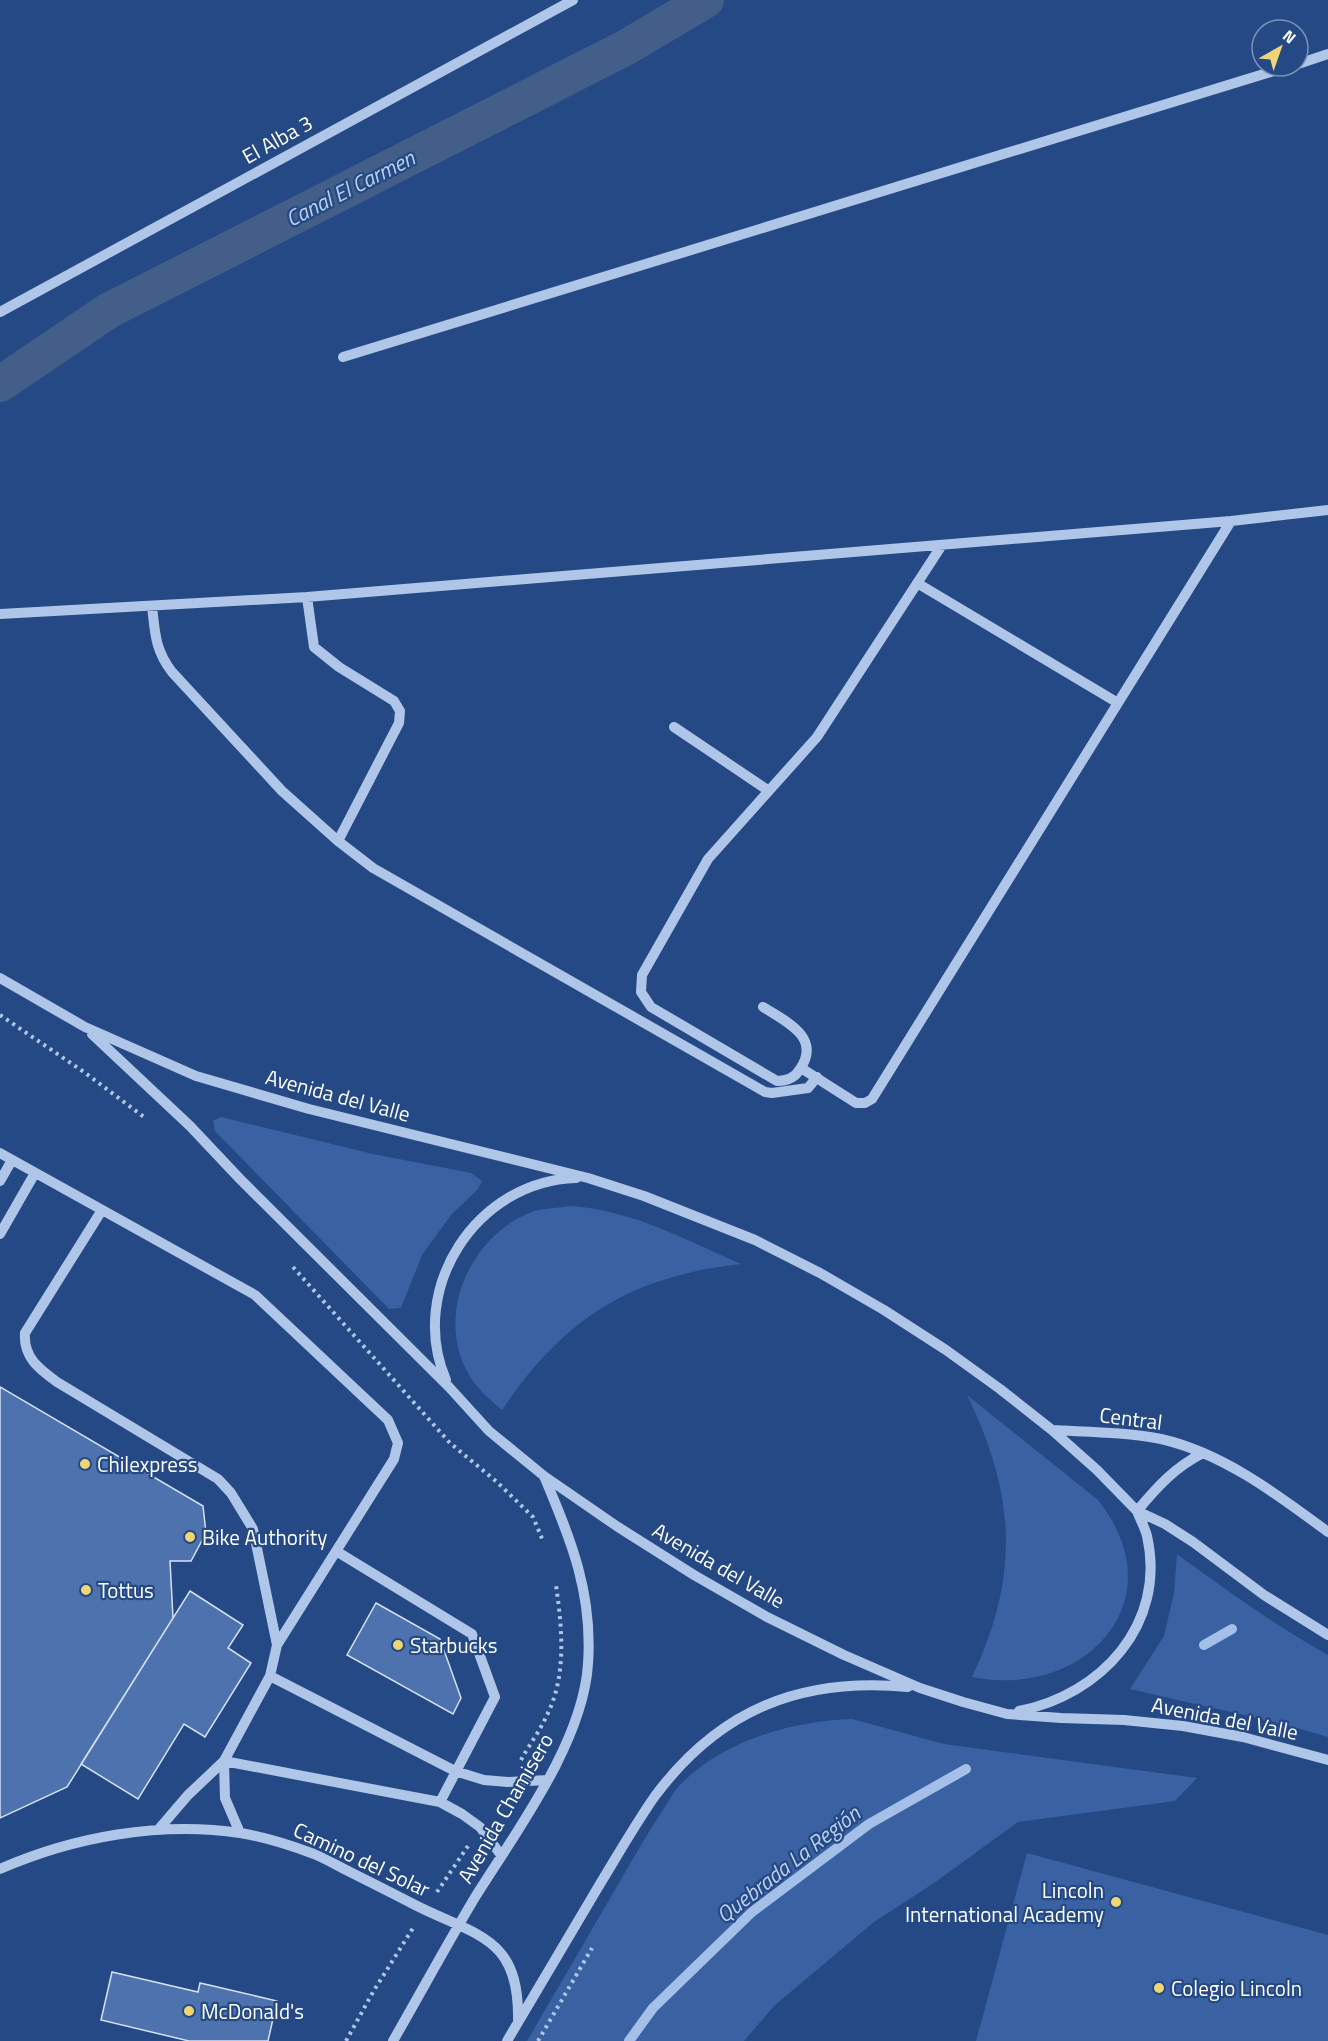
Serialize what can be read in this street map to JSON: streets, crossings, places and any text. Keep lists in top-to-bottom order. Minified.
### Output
{"streets":{"street":["El Alba 3","Avenida del Valle","Central","Avenida Chamisero","Camino del Solar"]},"crossings":[["Avenida del Valle","Central"],["Avenida del Valle","Avenida Chamisero"],["Avenida Chamisero","Camino del Solar"]],"water":["Canal El Carmen","Quebrada La Región"],"places":["Chilexpress","Bike Authority","Tottus","Starbucks","Lincoln International Academy","Colegio Lincoln","McDonald's"],"north":"top right"}
